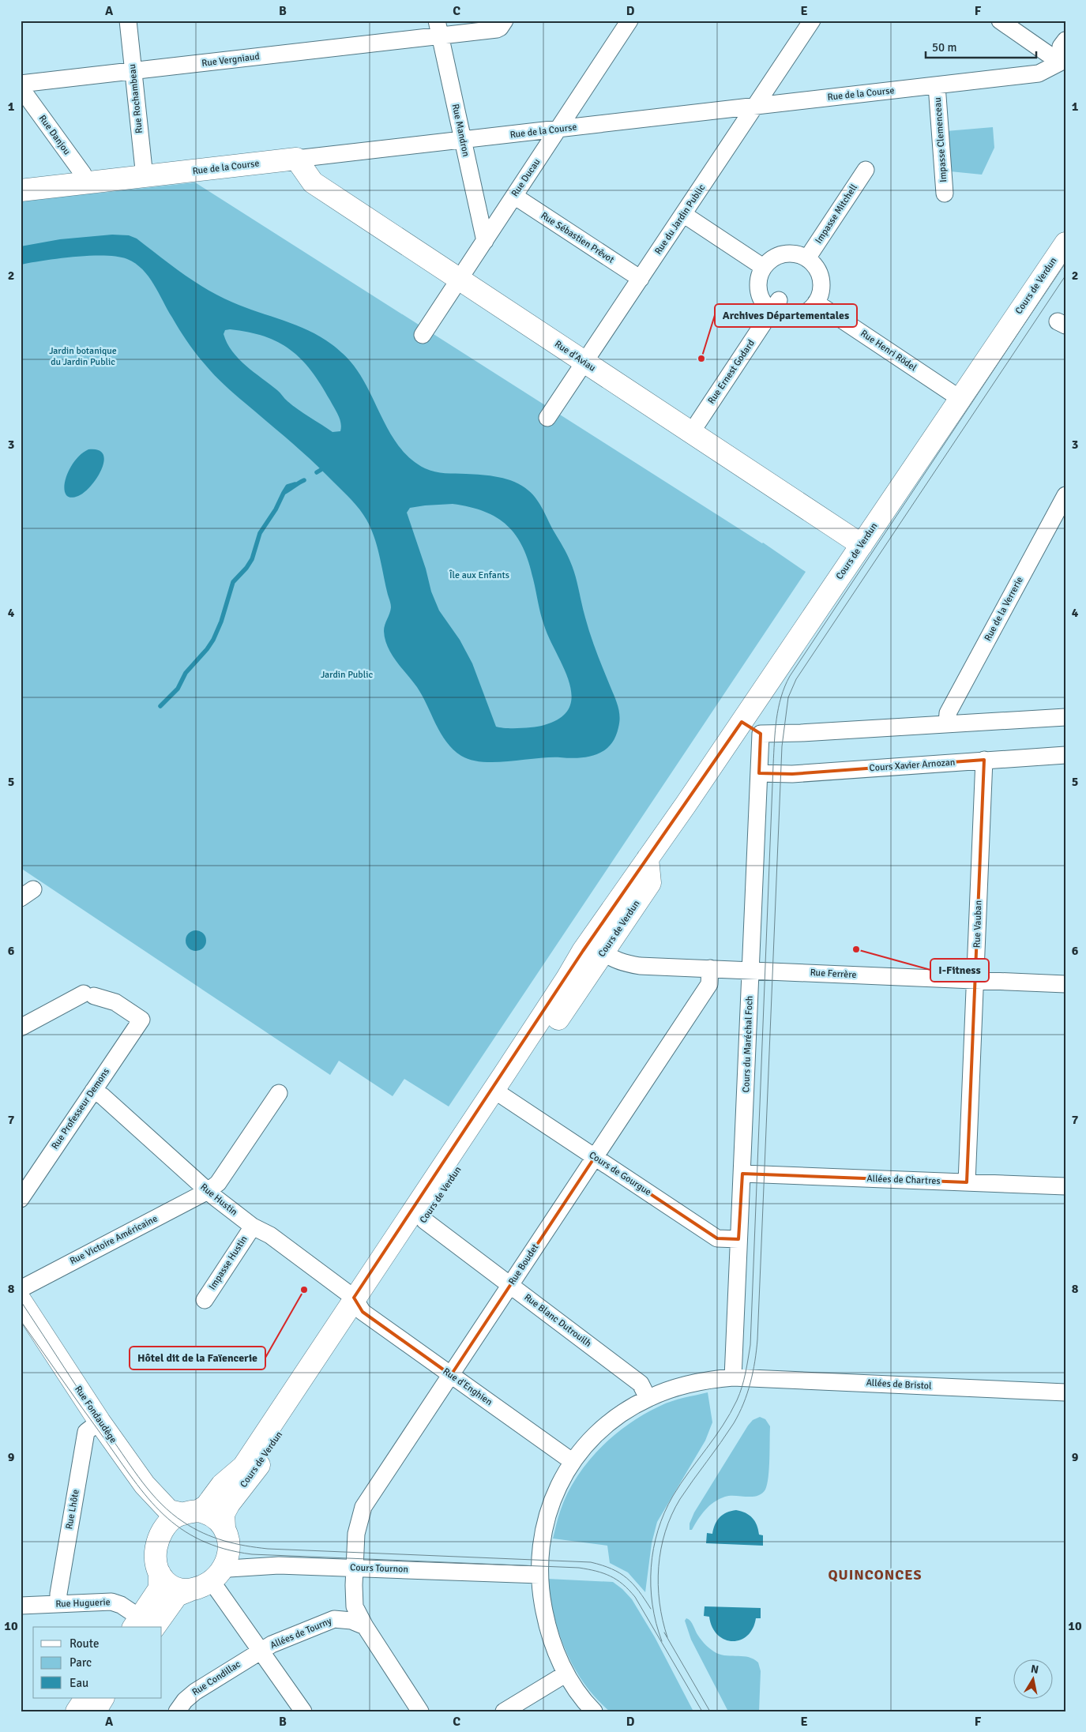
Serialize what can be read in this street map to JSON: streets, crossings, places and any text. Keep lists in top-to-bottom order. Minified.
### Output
{"streets":{"main road":["Rue de la Course","Cours de Verdun","Rue d'Aviau","Rue Fondaudège"],"street":["Rue Vergniaud","Rue Rochambeau","Rue Mandron","Rue Danjou","Impasse Clemenceau","Rue Ducau","Impasse Mitchell","Rue du Jardin Public","Rue Sébastien Prêvot","Rue Henri Rödel","Rue Ernest Godard","Rue de la Verrerie","Cours Xavier Arnozan","Rue Vauban","Rue Ferrère","Cours du Maréchal Foch","Rue Professeur Demons","Cours de Gourgue","Allées de Chartres","Rue Hustin","Rue Victoire Américaine","Impasse Hustin","Rue Boudet","Rue Blanc Dutrouilh","Allées de Bristol","Rue d'Enghien","Rue Lhôte","Cours Tournon","Rue Huguerie","Allées de Tourny","Rue Condillac"]},"crossings":[["Rue Vergniaud","Rue Rochambeau"],["Rue Vergniaud","Rue Mandron"],["Rue de la Course","Rue Rochambeau"],["Rue de la Course","Rue Mandron"],["Rue de la Course","Rue Danjou"],["Rue de la Course","Impasse Clemenceau"],["Rue de la Course","Rue Ducau"],["Rue de la Course","Rue du Jardin Public"],["Rue de la Course","Rue d'Aviau"],["Rue Mandron","Rue Ducau"],["Rue Ducau","Rue Sébastien Prêvot"],["Rue Ducau","Rue d'Aviau"],["Impasse Mitchell","Rue Henri Rödel"],["Impasse Mitchell","Rue Ernest Godard"],["Rue du Jardin Public","Rue Sébastien Prêvot"],["Rue du Jardin Public","Rue d'Aviau"],["Cours de Verdun","Rue Henri Rödel"],["Cours de Verdun","Rue d'Aviau"],["Cours de Verdun","Rue Ferrère"],["Cours de Verdun","Cours de Gourgue"],["Cours de Verdun","Rue Hustin"],["Cours de Verdun","Rue Blanc Dutrouilh"],["Cours de Verdun","Rue d'Enghien"],["Cours de Verdun","Rue Fondaudège"],["Cours de Verdun","Cours Tournon"],["Cours de Verdun","Allées de Tourny"],["Rue Henri Rödel","Rue Ernest Godard"],["Rue d'Aviau","Rue Ernest Godard"],["Cours Xavier Arnozan","Rue Vauban"],["Cours Xavier Arnozan","Cours du Maréchal Foch"],["Rue Vauban","Rue Ferrère"],["Rue Vauban","Allées de Chartres"],["Rue Ferrère","Cours du Maréchal Foch"],["Rue Ferrère","Rue Boudet"],["Cours du Maréchal Foch","Cours de Gourgue"],["Cours du Maréchal Foch","Allées de Chartres"],["Cours du Maréchal Foch","Allées de Bristol"],["Rue Professeur Demons","Rue Hustin"],["Cours de Gourgue","Rue Boudet"],["Rue Hustin","Rue Victoire Américaine"],["Rue Hustin","Impasse Hustin"],["Rue Hustin","Rue d'Enghien"],["Rue Boudet","Rue Blanc Dutrouilh"],["Rue Boudet","Rue d'Enghien"],["Rue Boudet","Cours Tournon"],["Rue Blanc Dutrouilh","Allées de Bristol"],["Allées de Bristol","Rue d'Enghien"],["Allées de Bristol","Cours Tournon"],["Rue Fondaudège","Rue Lhôte"],["Rue Fondaudège","Cours Tournon"],["Rue Fondaudège","Allées de Tourny"],["Rue Lhôte","Rue Huguerie"],["Cours Tournon","Allées de Tourny"],["Allées de Tourny","Rue Condillac"]],"districts":["QUINCONCES"],"parks":["Jardin botanique du Jardin Public","Île aux Enfants","Jardin Public"],"places":["Archives Départementales","I-Fitness","Hôtel dit de la Faïencerie"],"legend":["Route","Parc","Eau"],"scale_bar":"50 m","north":"top","grid":{"columns":["A","B","C","D","E","F"],"rows":["1","2","3","4","5","6","7","8","9","10"]}}
